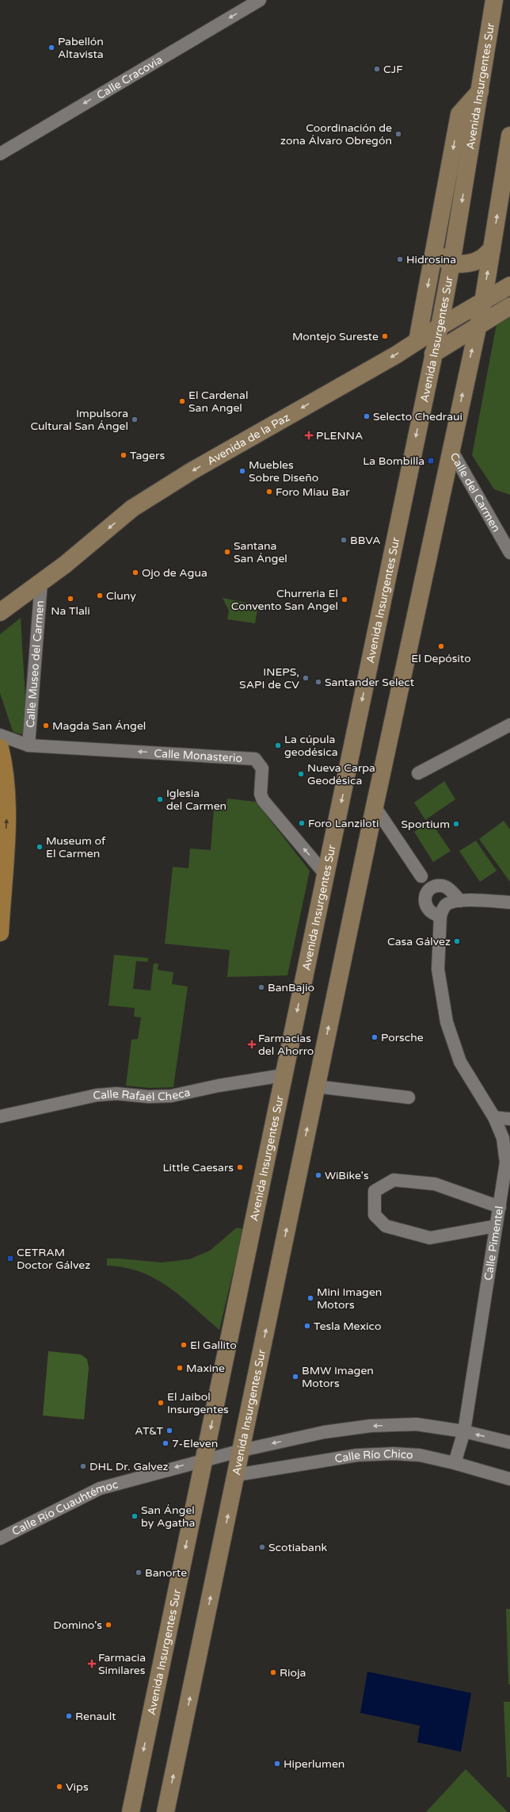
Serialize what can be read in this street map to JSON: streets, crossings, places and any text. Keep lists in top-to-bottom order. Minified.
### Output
{"streets":{"main road":["Avenida Insurgentes Sur","Avenida de la Paz"],"street":["Calle Cracovia","Calle del Carmen","Calle Museo del Carmen","Calle Monasterio","Calle Rafaél Checa","Calle Pimentel","Calle Río Chico","Calle Río Cuauhtémoc"]},"crossings":[["Avenida Insurgentes Sur","Avenida de la Paz"],["Avenida Insurgentes Sur","Calle del Carmen"],["Avenida Insurgentes Sur","Calle Monasterio"],["Avenida Insurgentes Sur","Calle Rafaél Checa"],["Avenida Insurgentes Sur","Calle Río Chico"],["Avenida Insurgentes Sur","Calle Río Cuauhtémoc"],["Avenida de la Paz","Calle Museo del Carmen"],["Calle Museo del Carmen","Calle Monasterio"],["Calle Pimentel","Calle Río Chico"]],"one_way":["Calle Cracovia","Avenida de la Paz","Calle Monasterio","Calle Río Cuauhtémoc"],"places":{"other":["Pabellón Altavista","CJF","Coordinación de zona Álvaro Obregón","Hidrosina","Montejo Sureste","El Cardenal San Angel","Selecto Chedraui","Impulsora Cultural San Ángel","Tagers","Muebles Sobre Diseño","Foro Miau Bar","BBVA","Santana San Ángel","Ojo de Agua","Cluny","Na Tlali","Churreria El Convento San Angel","El Depósito","INEPS, SAPI de CV","Santander Select","Magda San Ángel","La cúpula geodésica","Nueva Carpa Geodésica","Iglesia del Carmen","Foro Lanziloti","Sportium","Museum of El Carmen","Casa Gálvez","BanBajio","Porsche","Little Caesars","WiBike's","Mini Imagen Motors","Tesla Mexico","El Gallito","Maxine","BMW Imagen Motors","El Jaibol Insurgentes","AT&T","7-Eleven","DHL Dr. Galvez","San Ángel by Agatha","Scotiabank","Banorte","Domino's","Rioja","Renault","Hiperlumen","Vips"],"health":["PLENNA","Farmacias del Ahorro","Farmacia Similares"],"transit":["La Bombilla","CETRAM Doctor Gálvez"]}}
